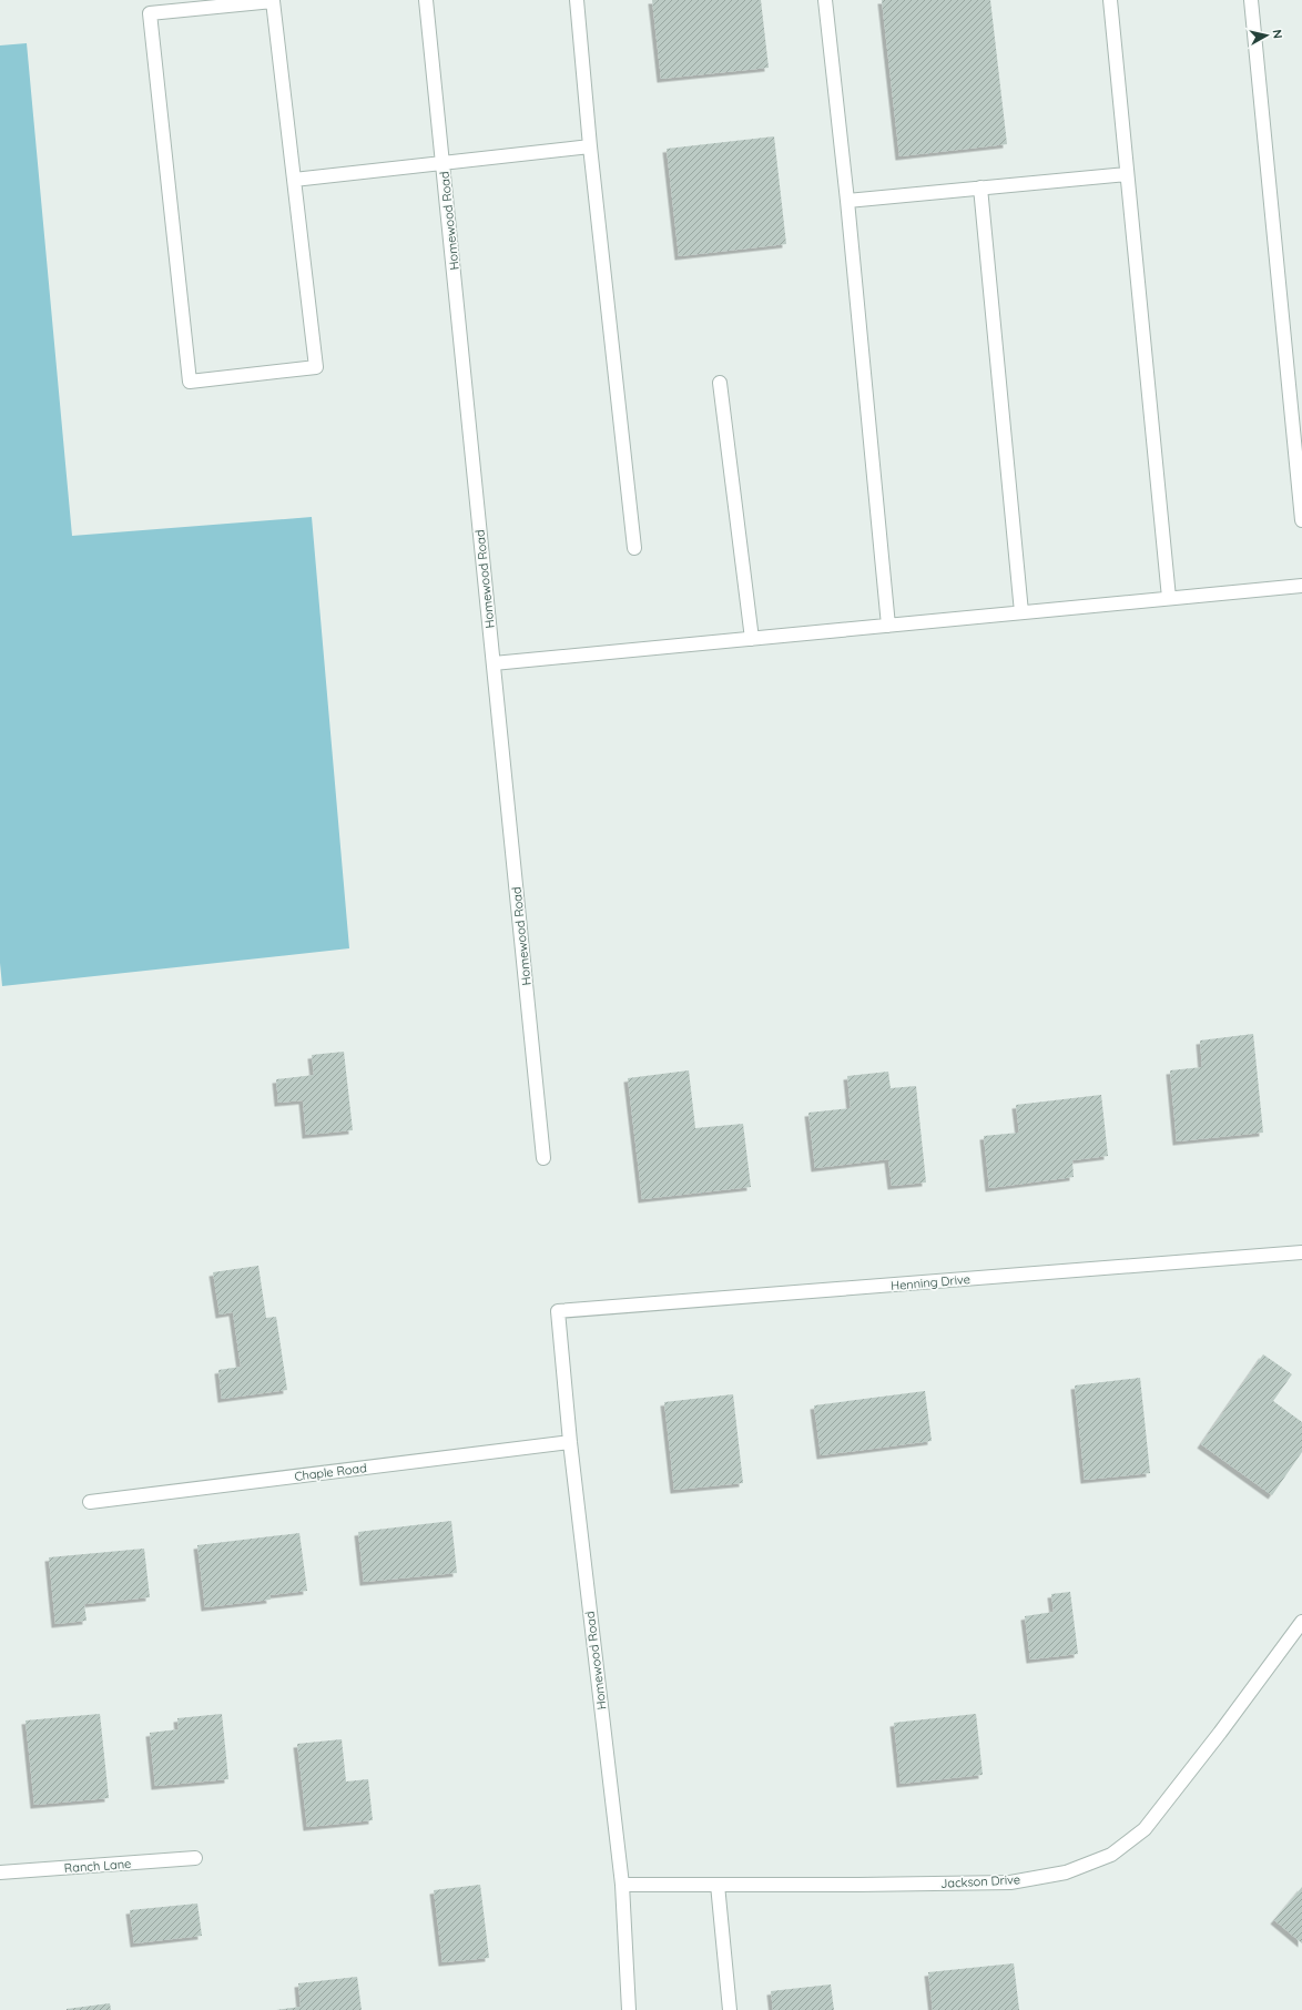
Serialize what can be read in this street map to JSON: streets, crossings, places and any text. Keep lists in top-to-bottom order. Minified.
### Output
{"streets":{"street":["Homewood Road","Henning Drive","Chaple Road","Ranch Lane","Jackson Drive"]},"crossings":[["Homewood Road","Henning Drive"],["Homewood Road","Chaple Road"],["Homewood Road","Jackson Drive"]],"north":"right"}
